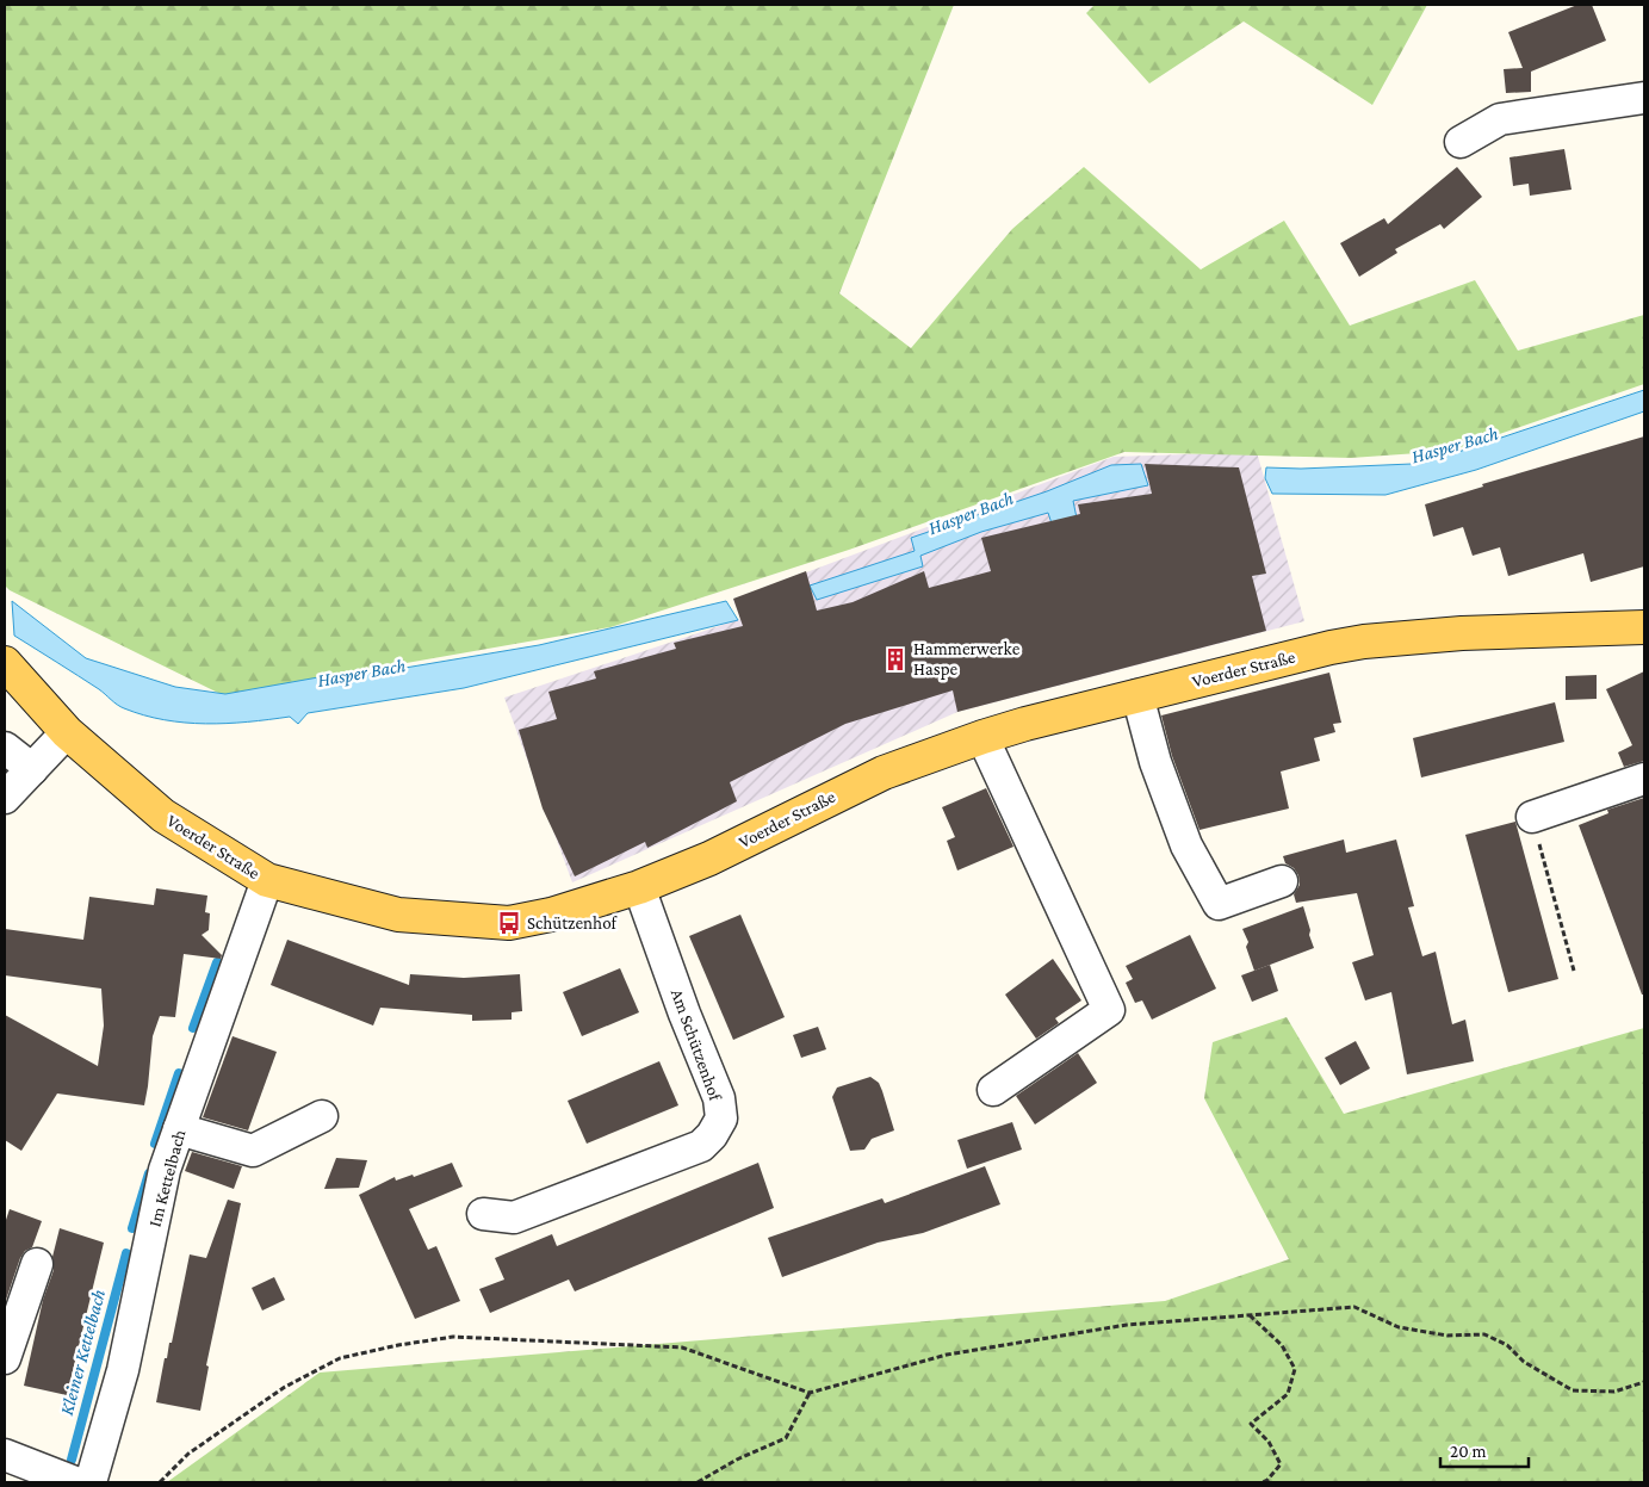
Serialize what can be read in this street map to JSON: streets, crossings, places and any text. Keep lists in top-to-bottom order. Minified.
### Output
{"streets":{"main road":["Voerder Straße"],"street":["Am Schützenhof","Im Kettelbach"]},"crossings":[["Voerder Straße","Am Schützenhof"],["Voerder Straße","Im Kettelbach"]],"water":["Hasper Bach","Kleiner Kettelbach"],"places":{"building":["Hammerwerke Haspe"],"bus stop":["Schützenhof"]},"scale_bar":"20 m"}
